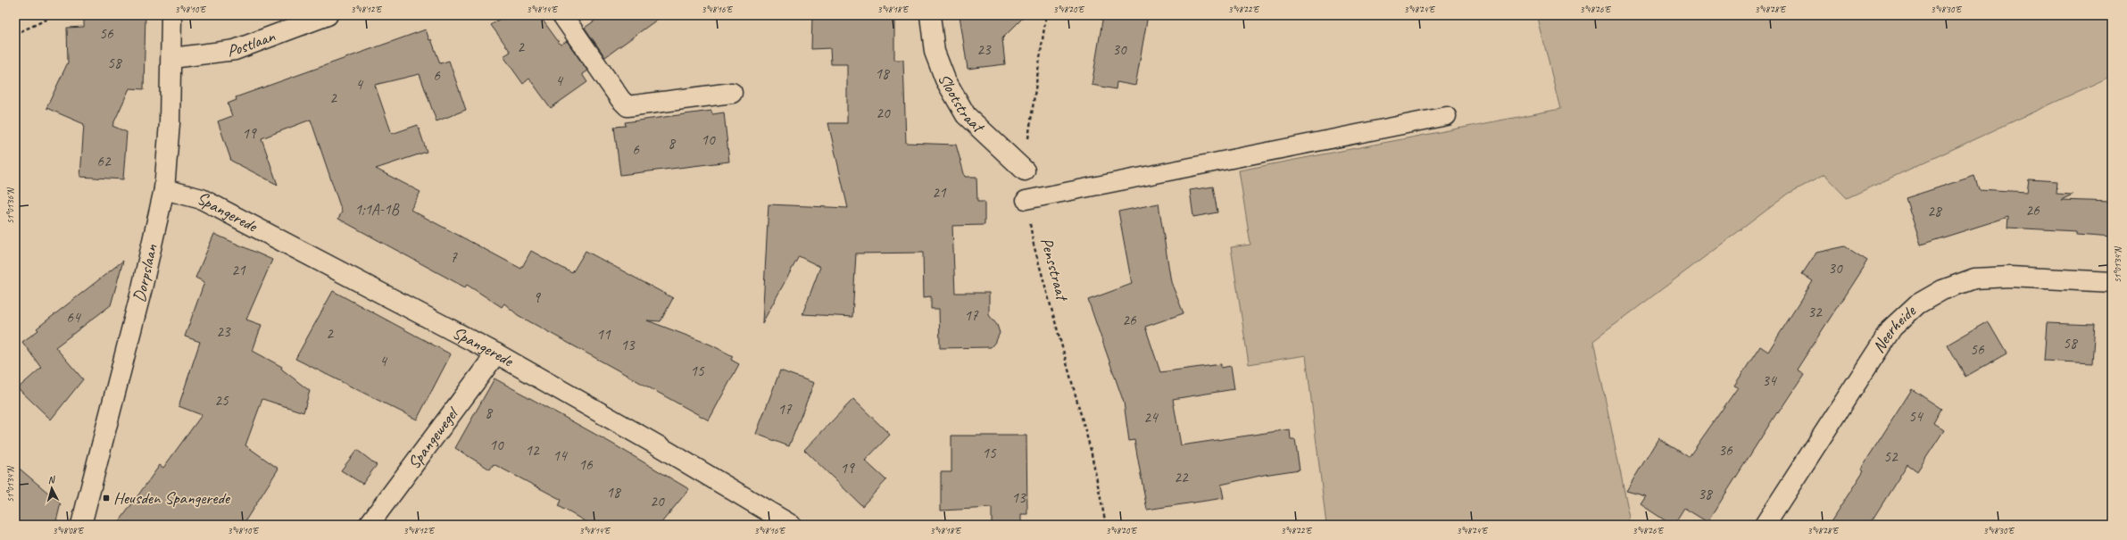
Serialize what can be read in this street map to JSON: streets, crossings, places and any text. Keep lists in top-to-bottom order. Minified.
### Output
{"streets":{"street":["Postlaan","Slootstraat","Spangerede","Dorpslaan","Neerheide","Spangewegel"],"path":["Pensstraat"]},"crossings":[["Postlaan","Dorpslaan"],["Spangerede","Dorpslaan"],["Spangerede","Spangewegel"]],"places":{"transit":["Heusden Spangerede"]},"house_numbers":["56","2","23","30","58","18","6","4","4","2","20","19","10","8","6","62","21","1;1A-1B","26","28","7","30","21","9","32","17","64","26","23","2","11","58","13","56","4","15","34","25","17","8","54","24","10","12","36","15","14","52","16","19","22","18","38","13","20"],"north":"top","coordinates":["3°48'10\"E","3°48'12\"E","3°48'14\"E","3°48'16\"E","3°48'18\"E","3°48'20\"E","3°48'22\"E","3°48'24\"E","3°48'26\"E","3°48'28\"E","3°48'30\"E","51°01'36\"N","51°01'34\"N","3°48'08\"E"]}
